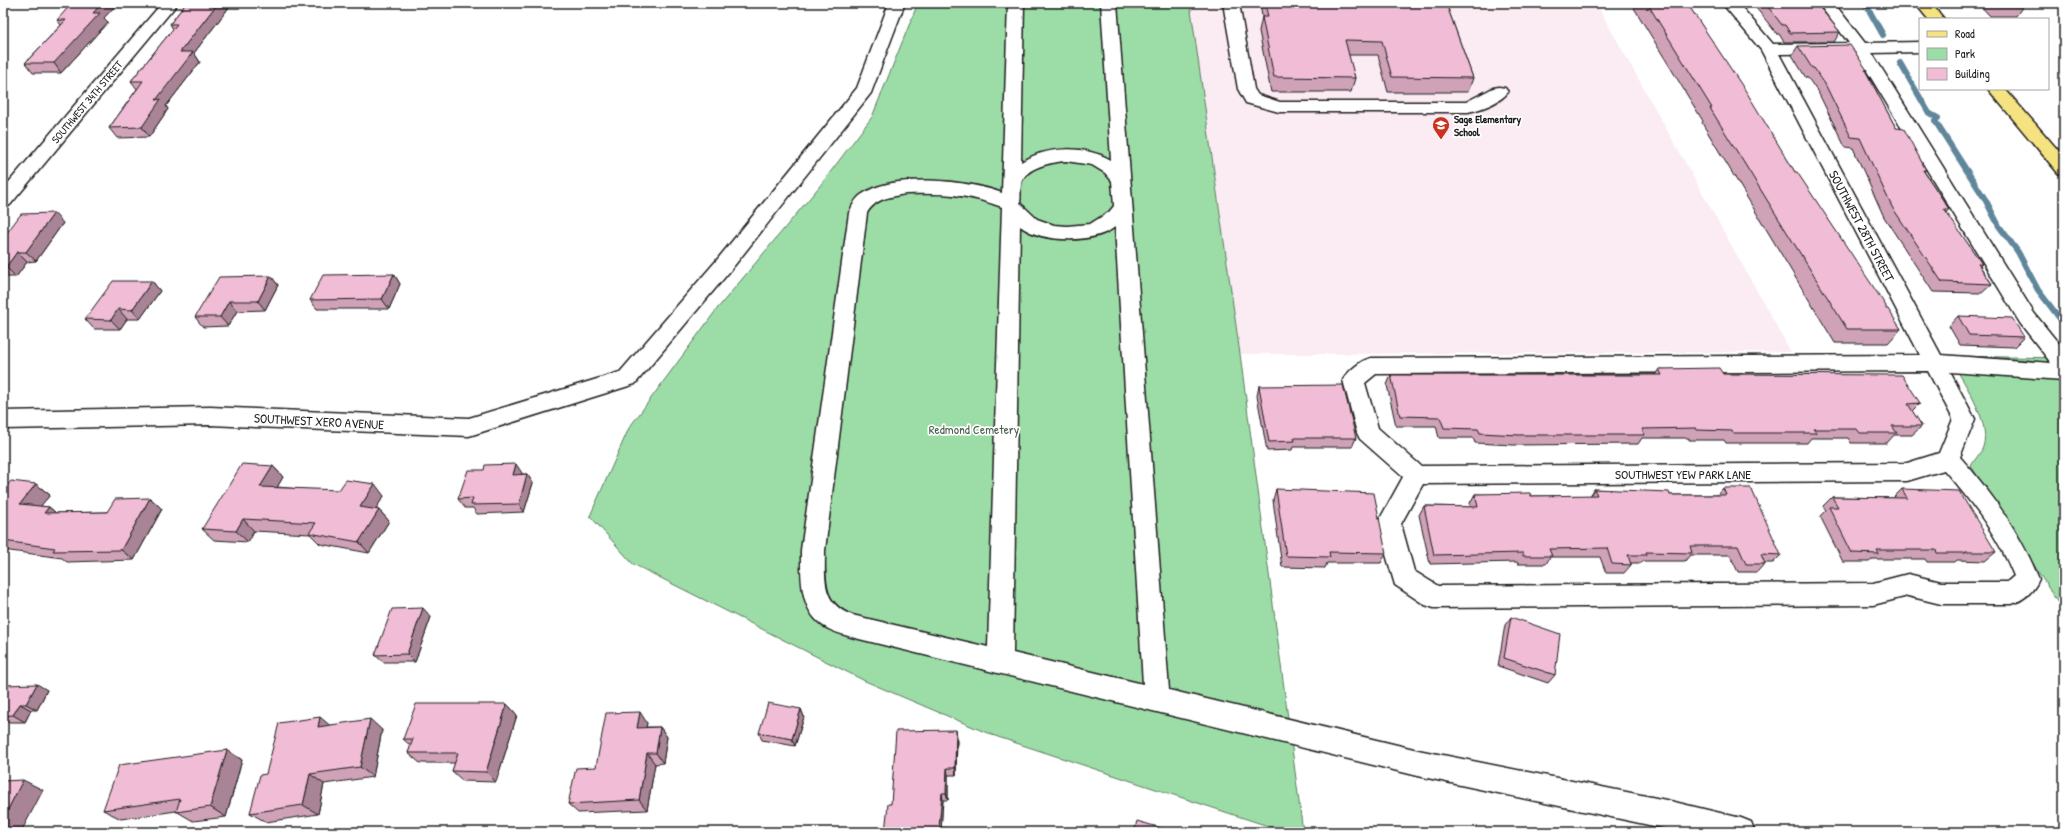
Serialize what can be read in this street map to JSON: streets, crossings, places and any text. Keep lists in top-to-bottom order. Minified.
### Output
{"streets":{"street":["SOUTHWEST 34TH STREET","SOUTHWEST 28TH STREET","SOUTHWEST XERO AVENUE","SOUTHWEST YEW PARK LANE"]},"crossings":[["SOUTHWEST 28TH STREET","SOUTHWEST YEW PARK LANE"]],"parks":["Redmond Cemetery"],"places":{"school or university":["Sage Elementary School"]},"legend":["Road","Park","Building"]}
